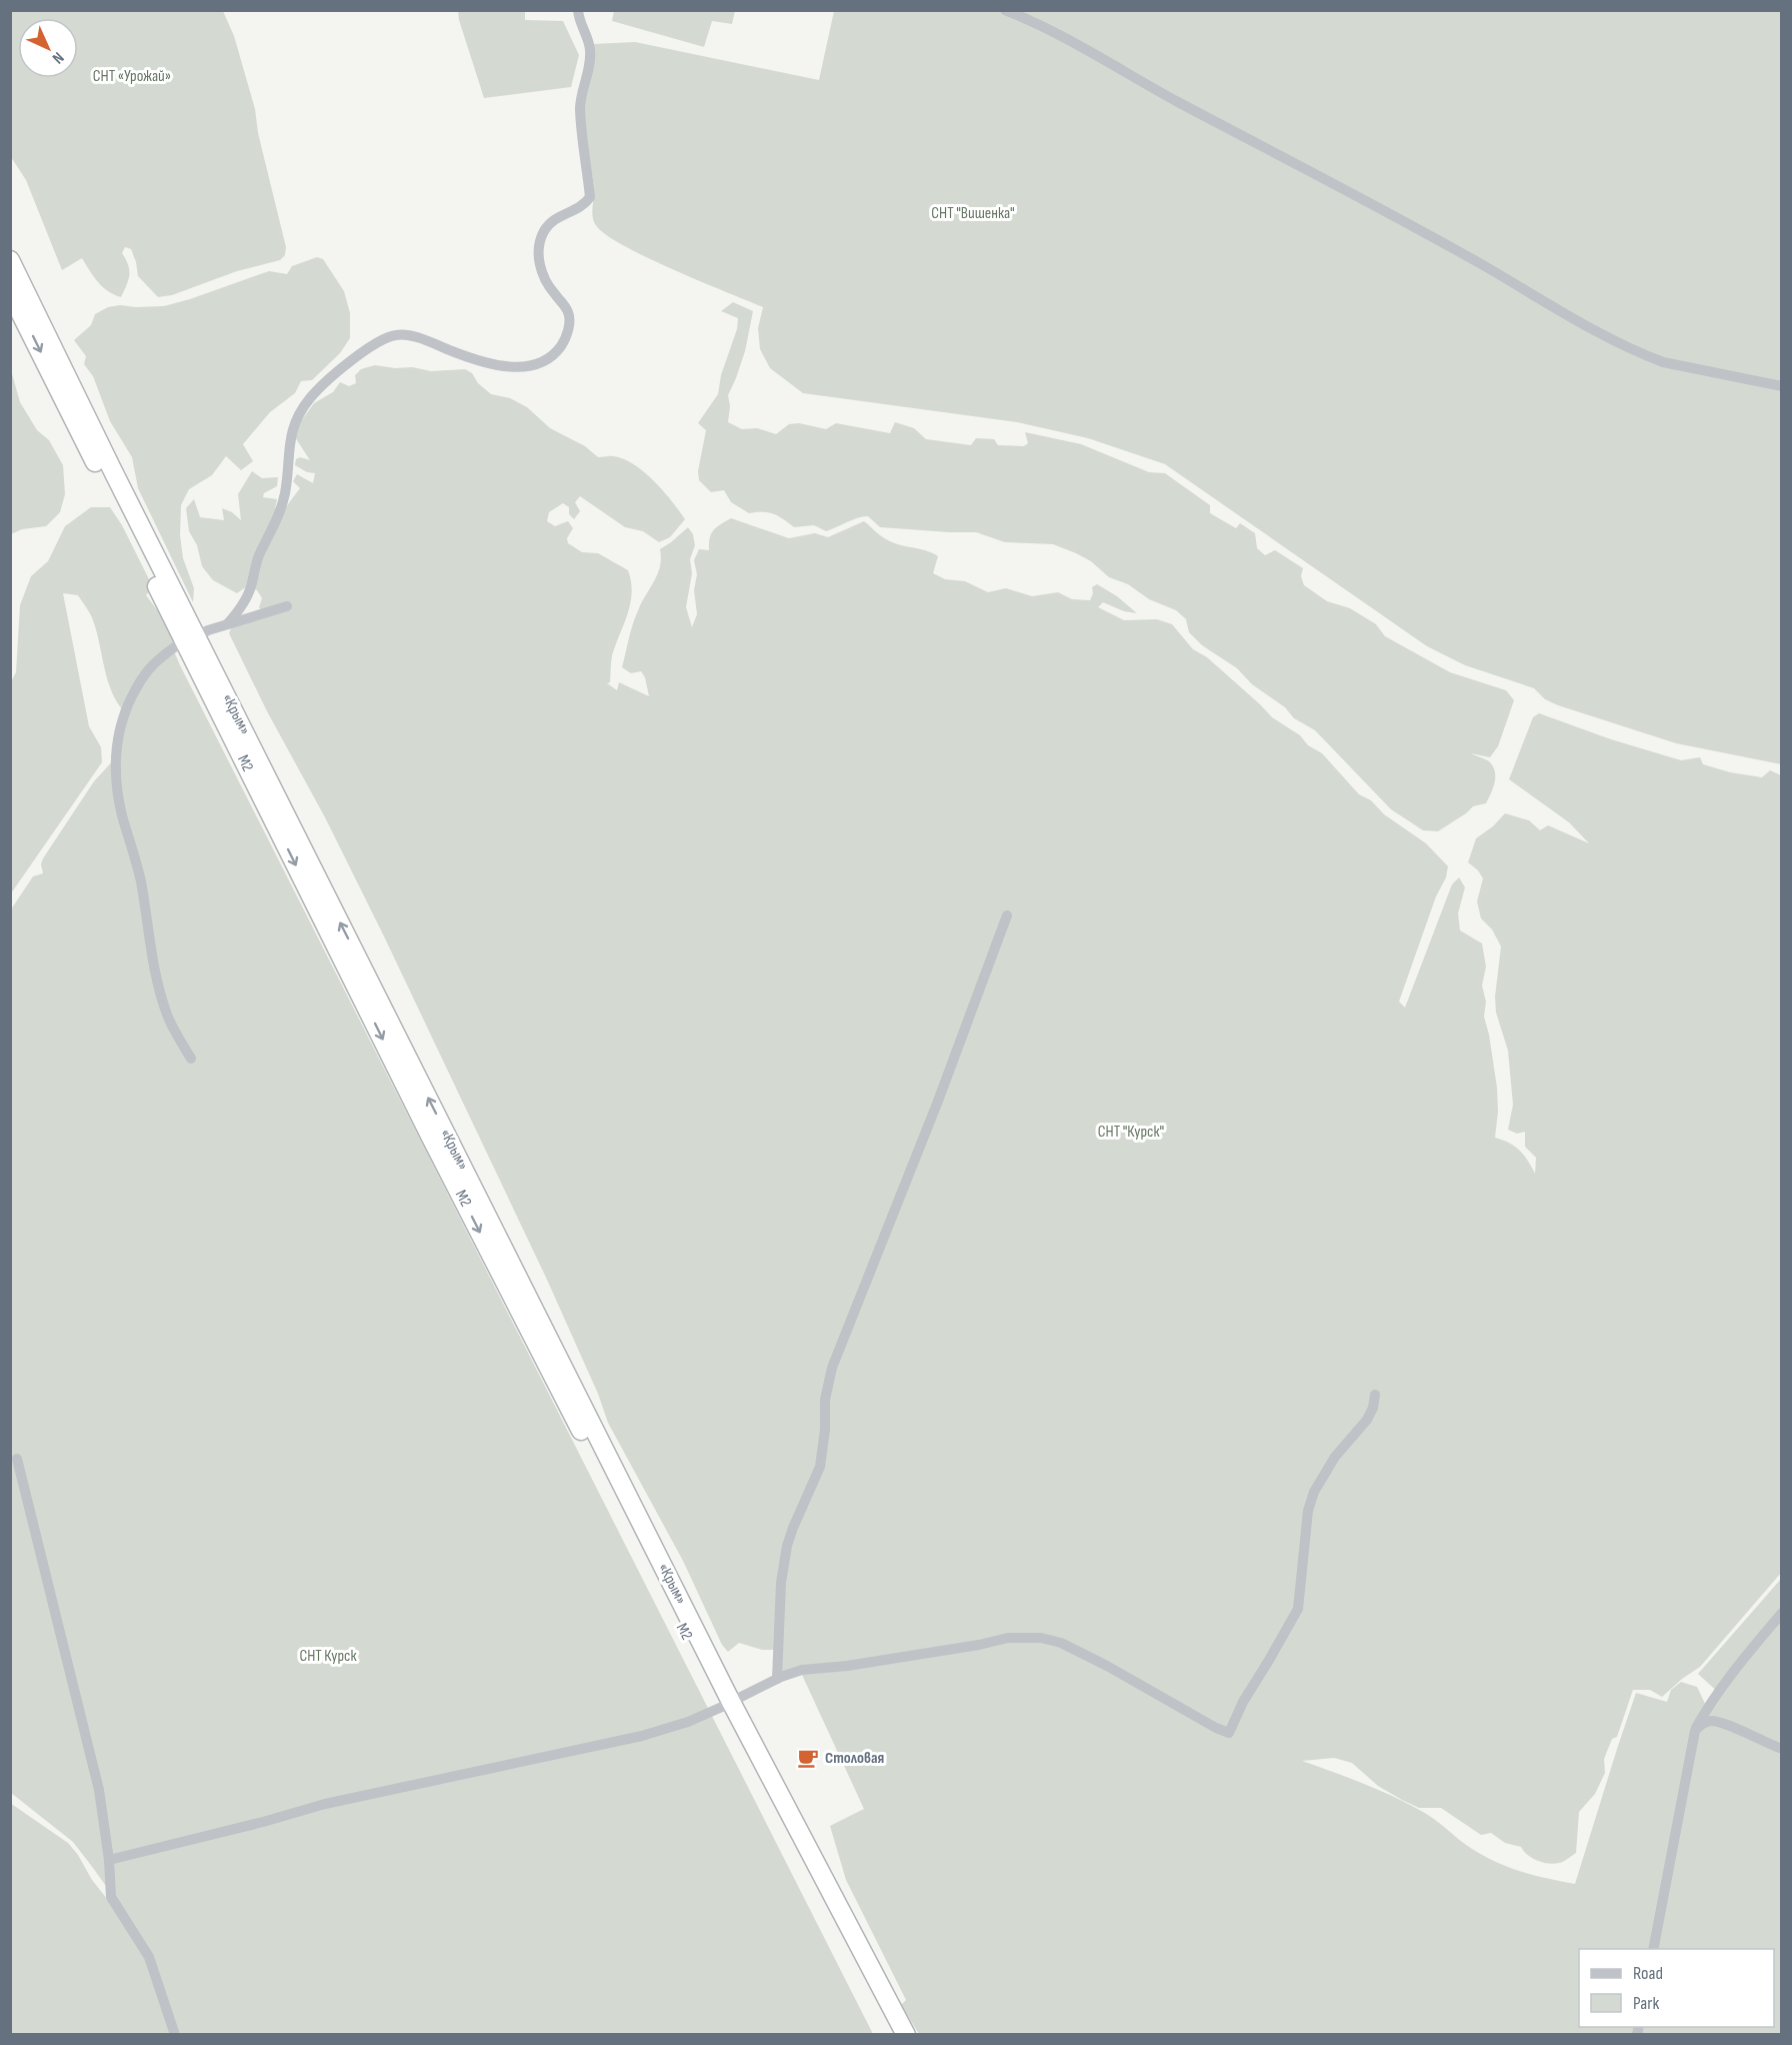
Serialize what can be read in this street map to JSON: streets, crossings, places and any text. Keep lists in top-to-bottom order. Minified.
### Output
{"streets":{"highway":["«Крым»"]},"parks":["СНТ «Урожай»","СНТ \"Вишенка\"","СНТ \"Курск\"","СНТ Курск"],"places":{"cafe":["Столовая"]},"legend":["Road","Park"],"north":"bottom right"}
